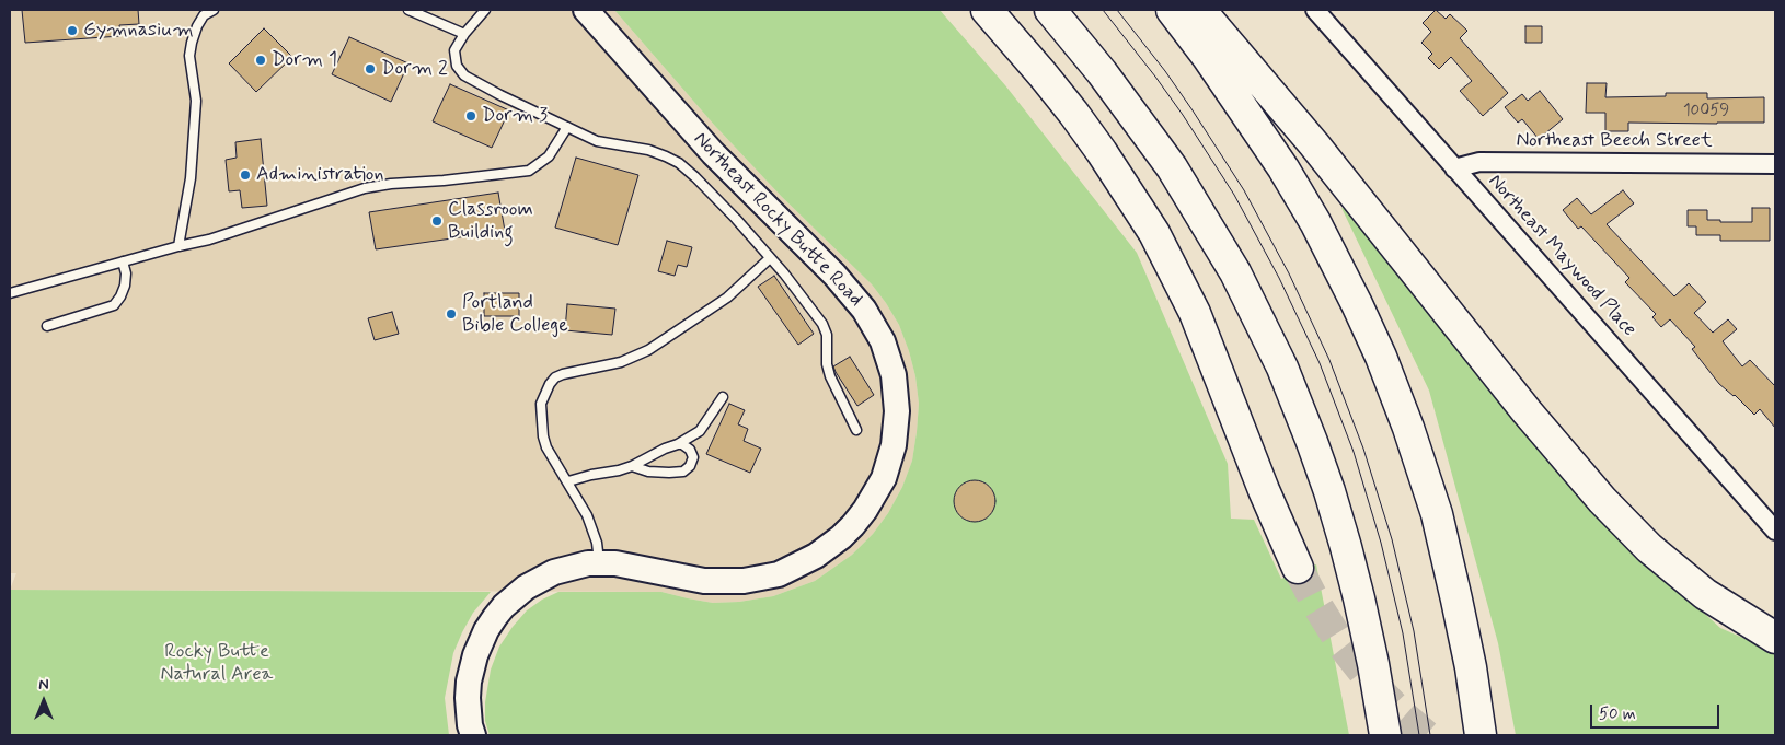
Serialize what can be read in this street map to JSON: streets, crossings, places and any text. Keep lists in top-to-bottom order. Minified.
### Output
{"streets":{"street":["Northeast Beech Street","Northeast Rocky Butte Road","Northeast Maywood Place"]},"crossings":[["Northeast Beech Street","Northeast Maywood Place"]],"parks":["Rocky Butte Natural Area"],"places":["Gymnasium","Dorm 1","Dorm 2","Dorm 3","Administration","Classroom Building","Portland Bible College"],"house_numbers":["10059"],"scale_bar":"50 m","north":"top"}
